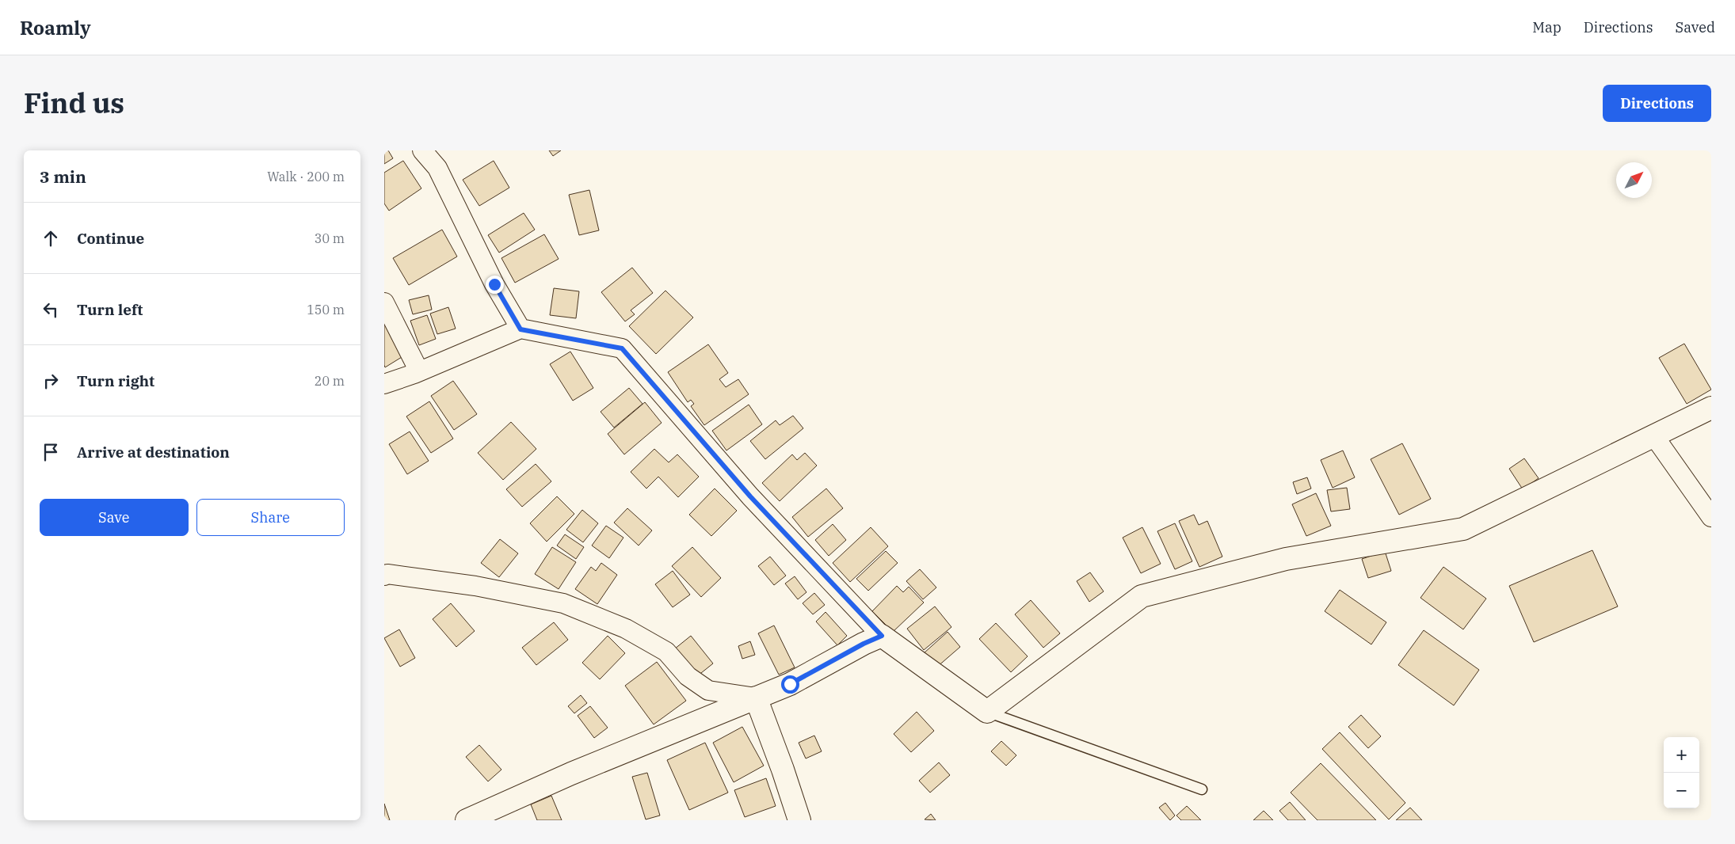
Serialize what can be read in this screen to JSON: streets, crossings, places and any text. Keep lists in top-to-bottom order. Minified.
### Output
{"north":"top right","page":{"header":"Roamly","nav":["Map","Directions","Saved"],"title":"Find us","buttons":["Directions",["Save","Share"]],"heading":["3 min","Walk · 200 m"],"list":[["Continue","30 m"],["Turn left","150 m"],["Turn right","20 m"],"Arrive at destination"],"map_buttons":["+","−"]}}
